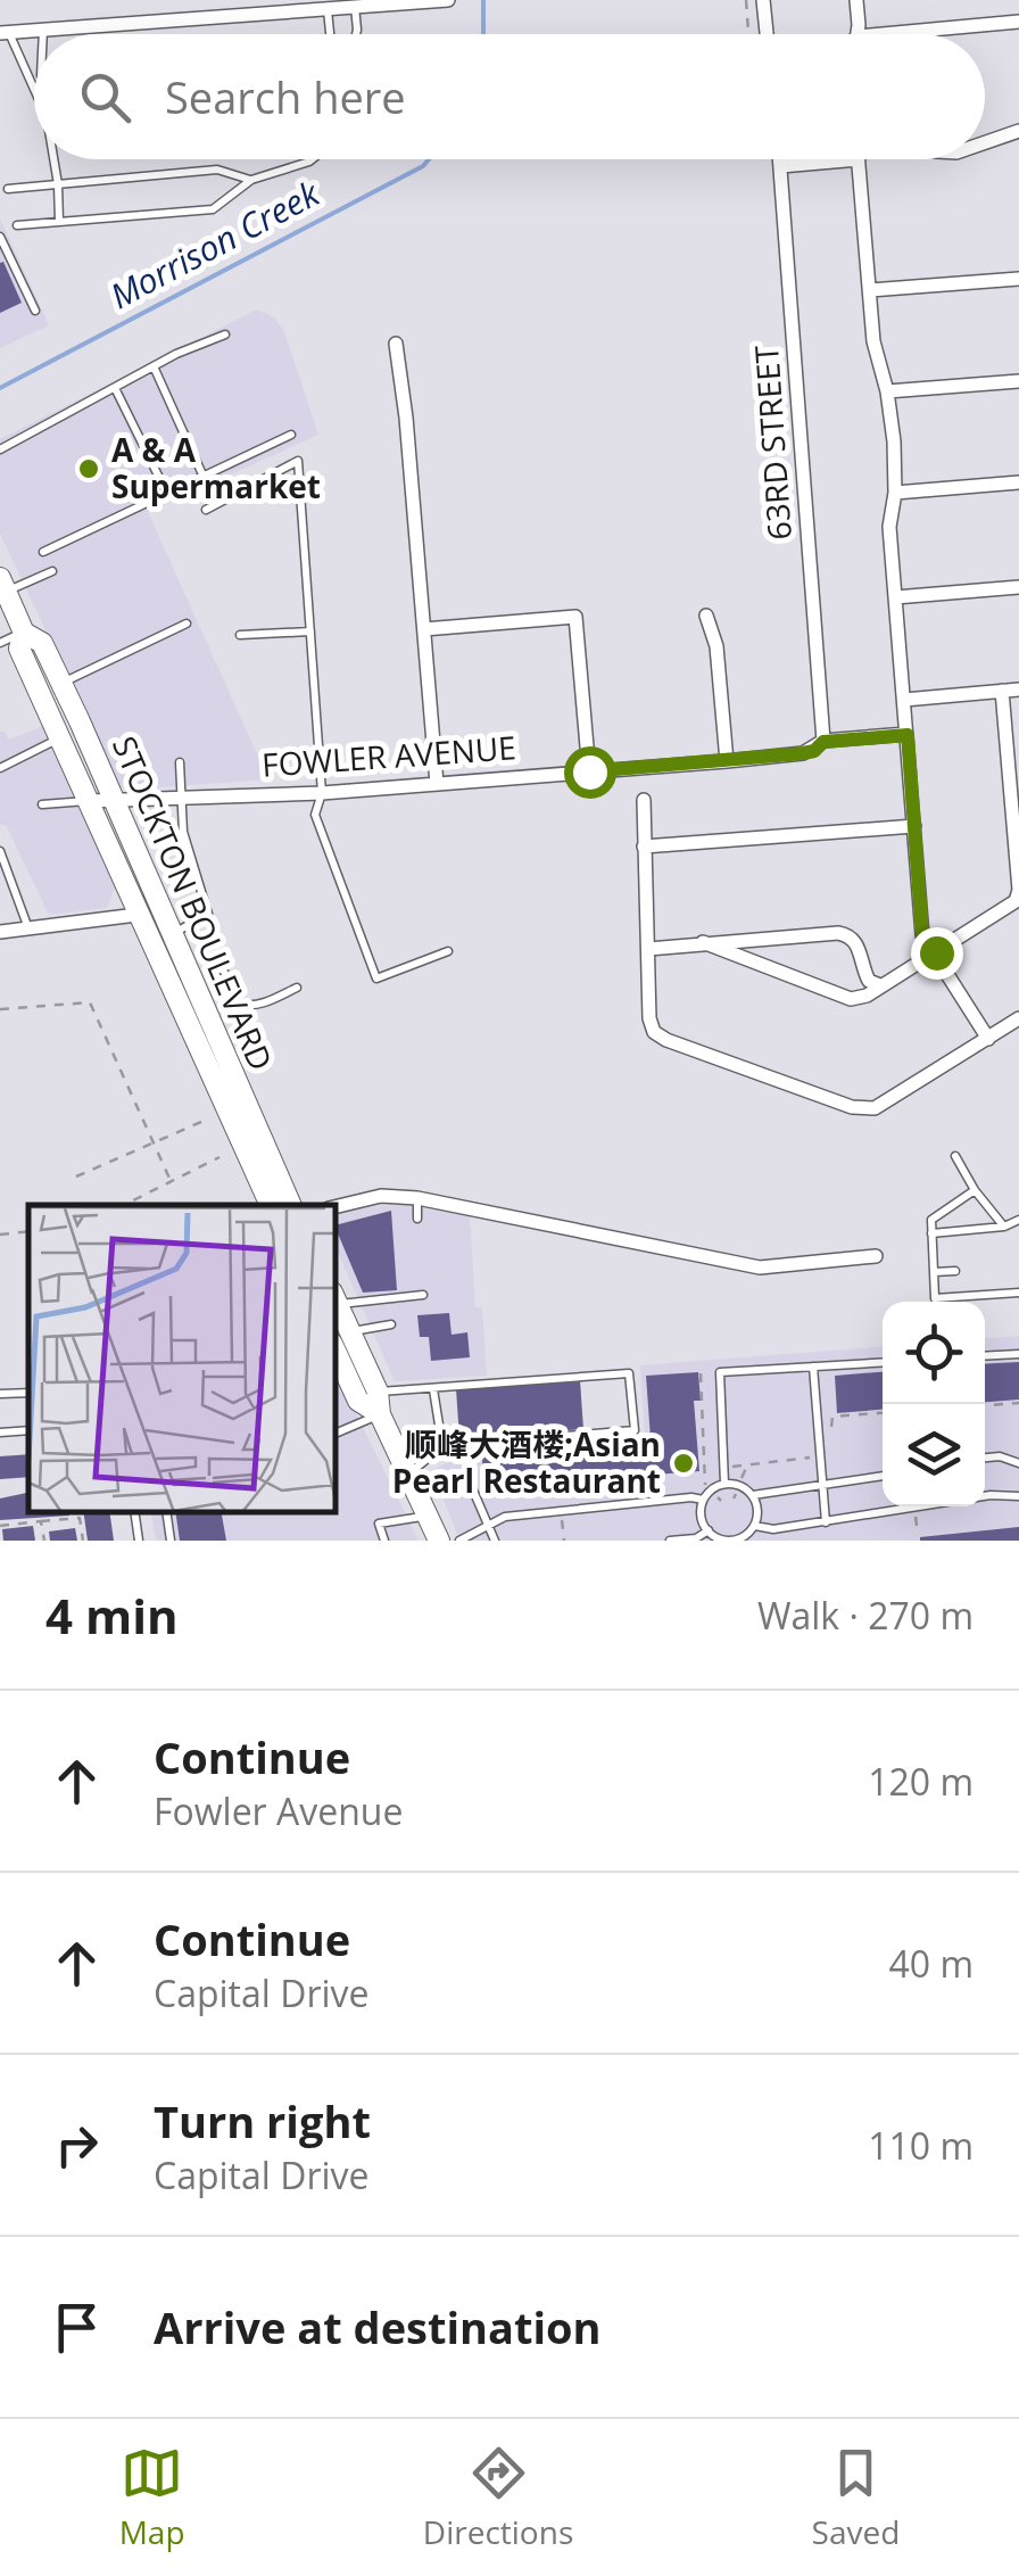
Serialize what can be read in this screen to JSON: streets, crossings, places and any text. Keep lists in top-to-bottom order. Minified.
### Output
{"streets":{"main road":["STOCKTON BOULEVARD"],"street":["63RD STREET","FOWLER AVENUE"]},"crossings":[["63RD STREET","FOWLER AVENUE"],["FOWLER AVENUE","STOCKTON BOULEVARD"]],"water":["Morrison Creek"],"places":["A & A Supermarket","顺峰大酒楼;Asian Pearl Restaurant"],"page":{"search":"Search here","heading":["4 min","Walk · 270 m"],"list":[["Continue","Fowler Avenue","120 m"],["Continue","Capital Drive","40 m"],["Turn right","Capital Drive","110 m"],"Arrive at destination"],"nav":["Map","Directions","Saved"]}}
